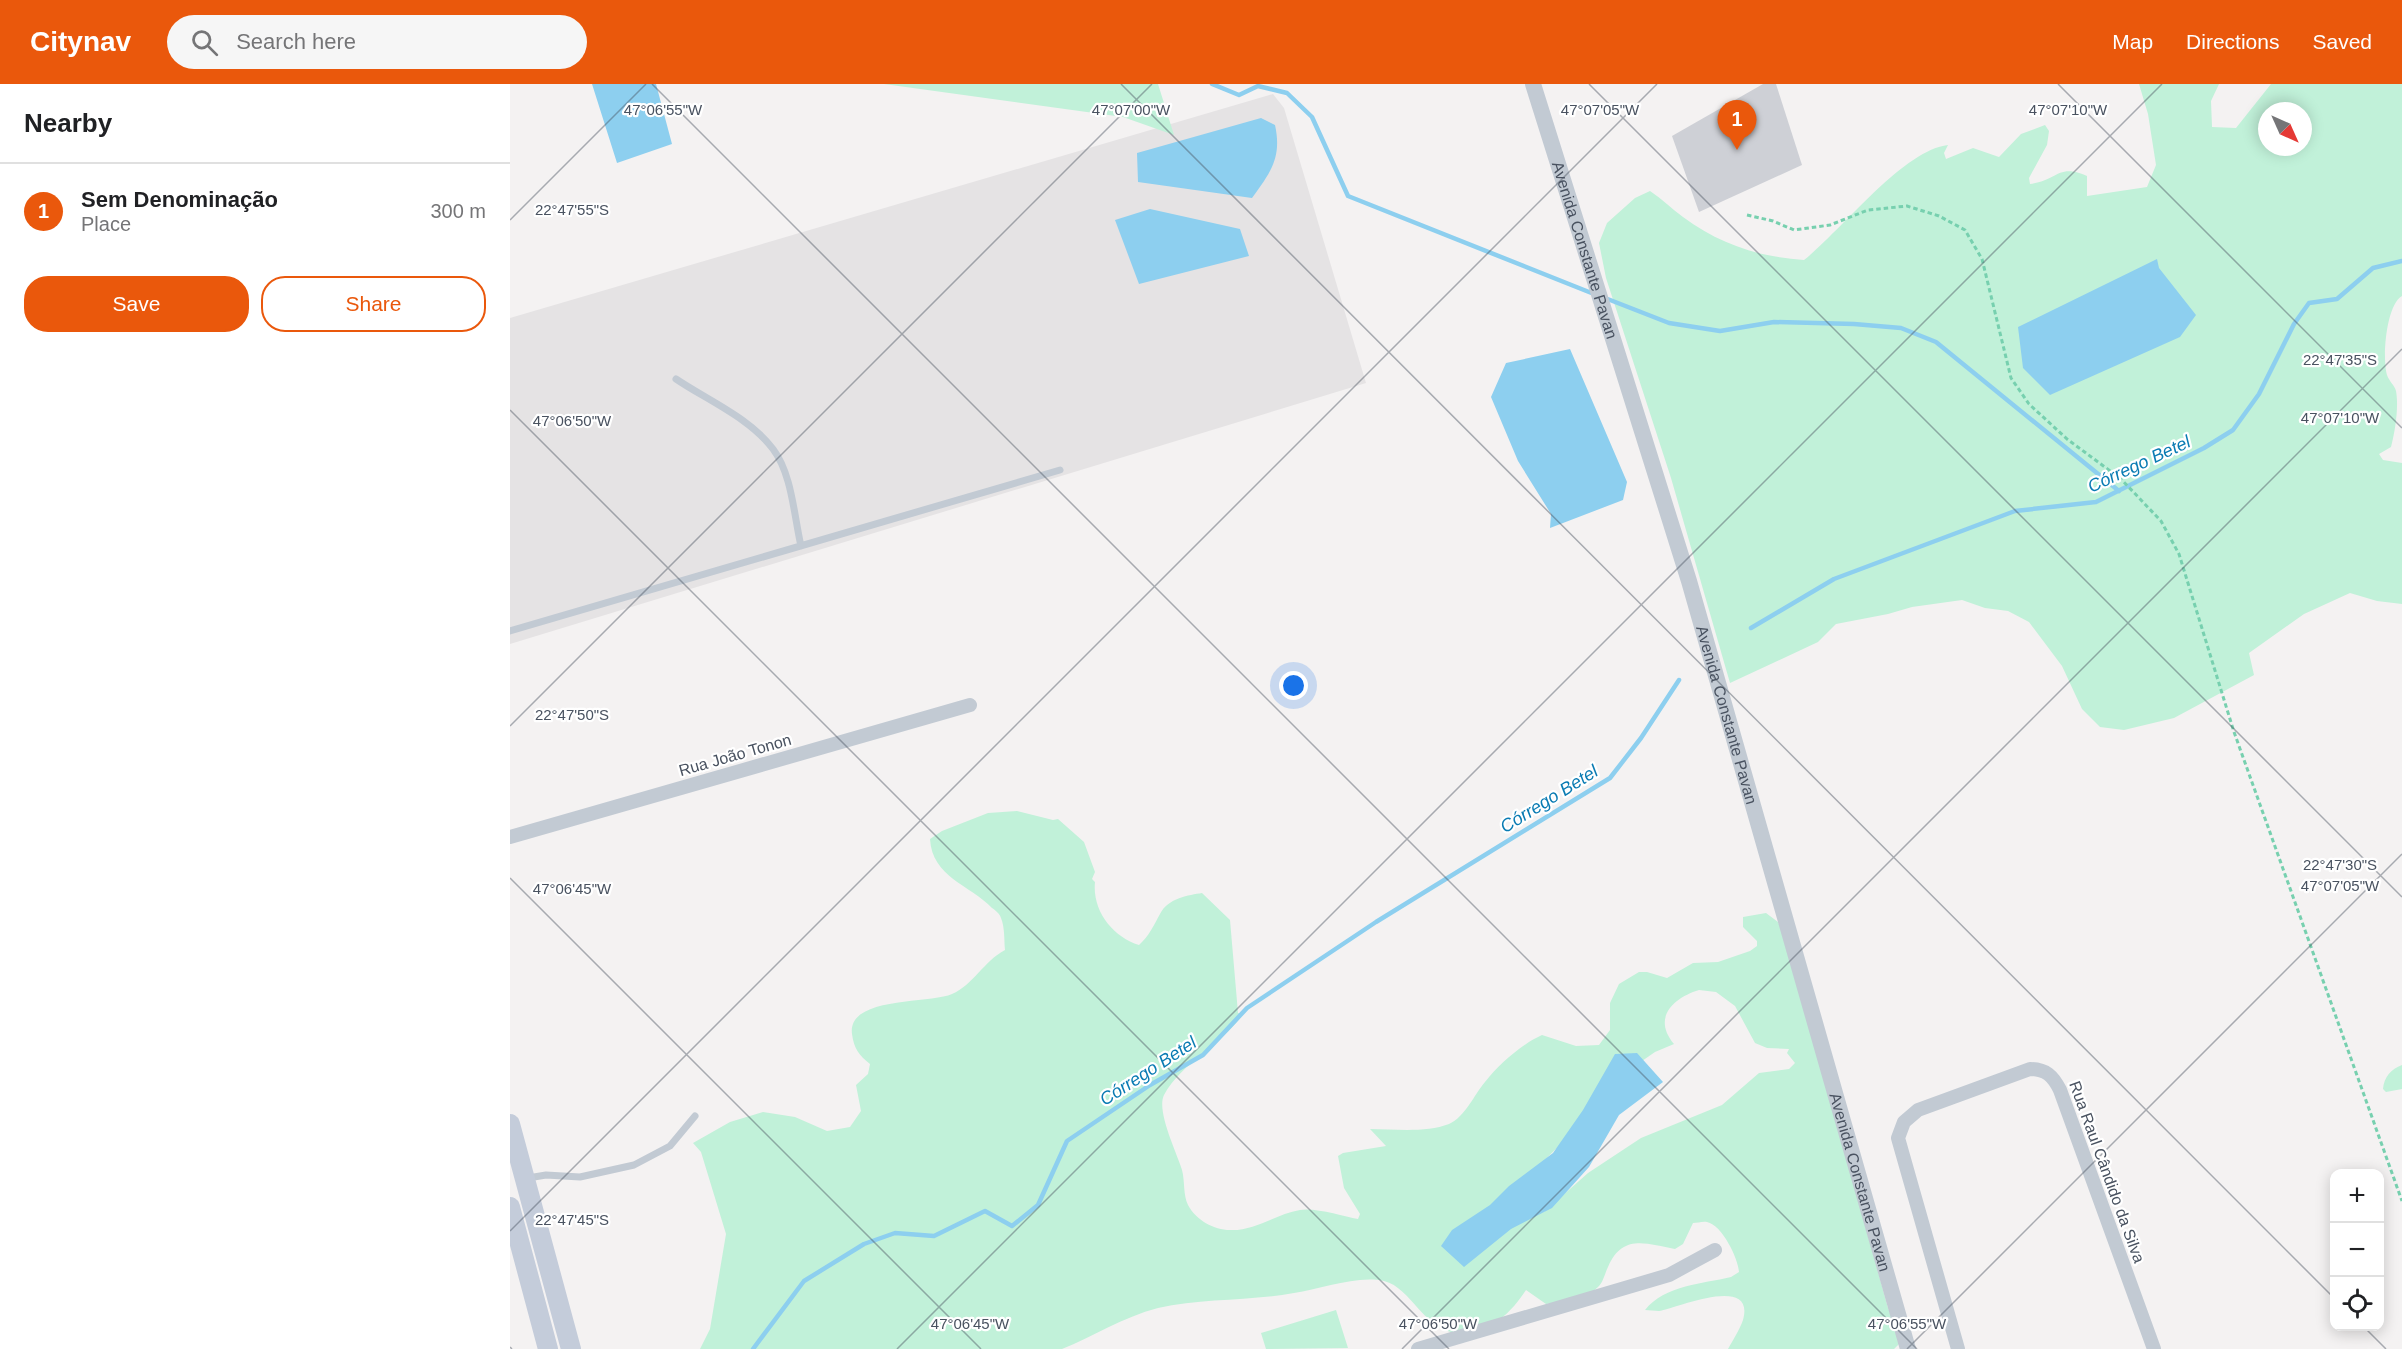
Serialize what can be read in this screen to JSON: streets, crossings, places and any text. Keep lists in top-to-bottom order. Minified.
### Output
{"streets":{"street":["Avenida Constante Pavan","Rua João Tonon","Rua Raul Cândido da Silva"]},"water":["Córrego Betel"],"north":"bottom right","page":{"header":"Citynav","search":"Search here","nav":["Map","Directions","Saved"],"heading":"Nearby","pins":"1","list":[{"mark":"1","name":"Sem Denominação","note":"Place","value":"300 m"}],"buttons":["Save","Share"],"map_buttons":["+","−"]},"coordinates":["47°06'55\"W","47°07'00\"W","47°07'05\"W","47°07'10\"W","22°47'55\"S","22°47'35\"S","47°06'50\"W","22°47'50\"S","22°47'30\"S","47°06'45\"W","22°47'45\"S"]}
